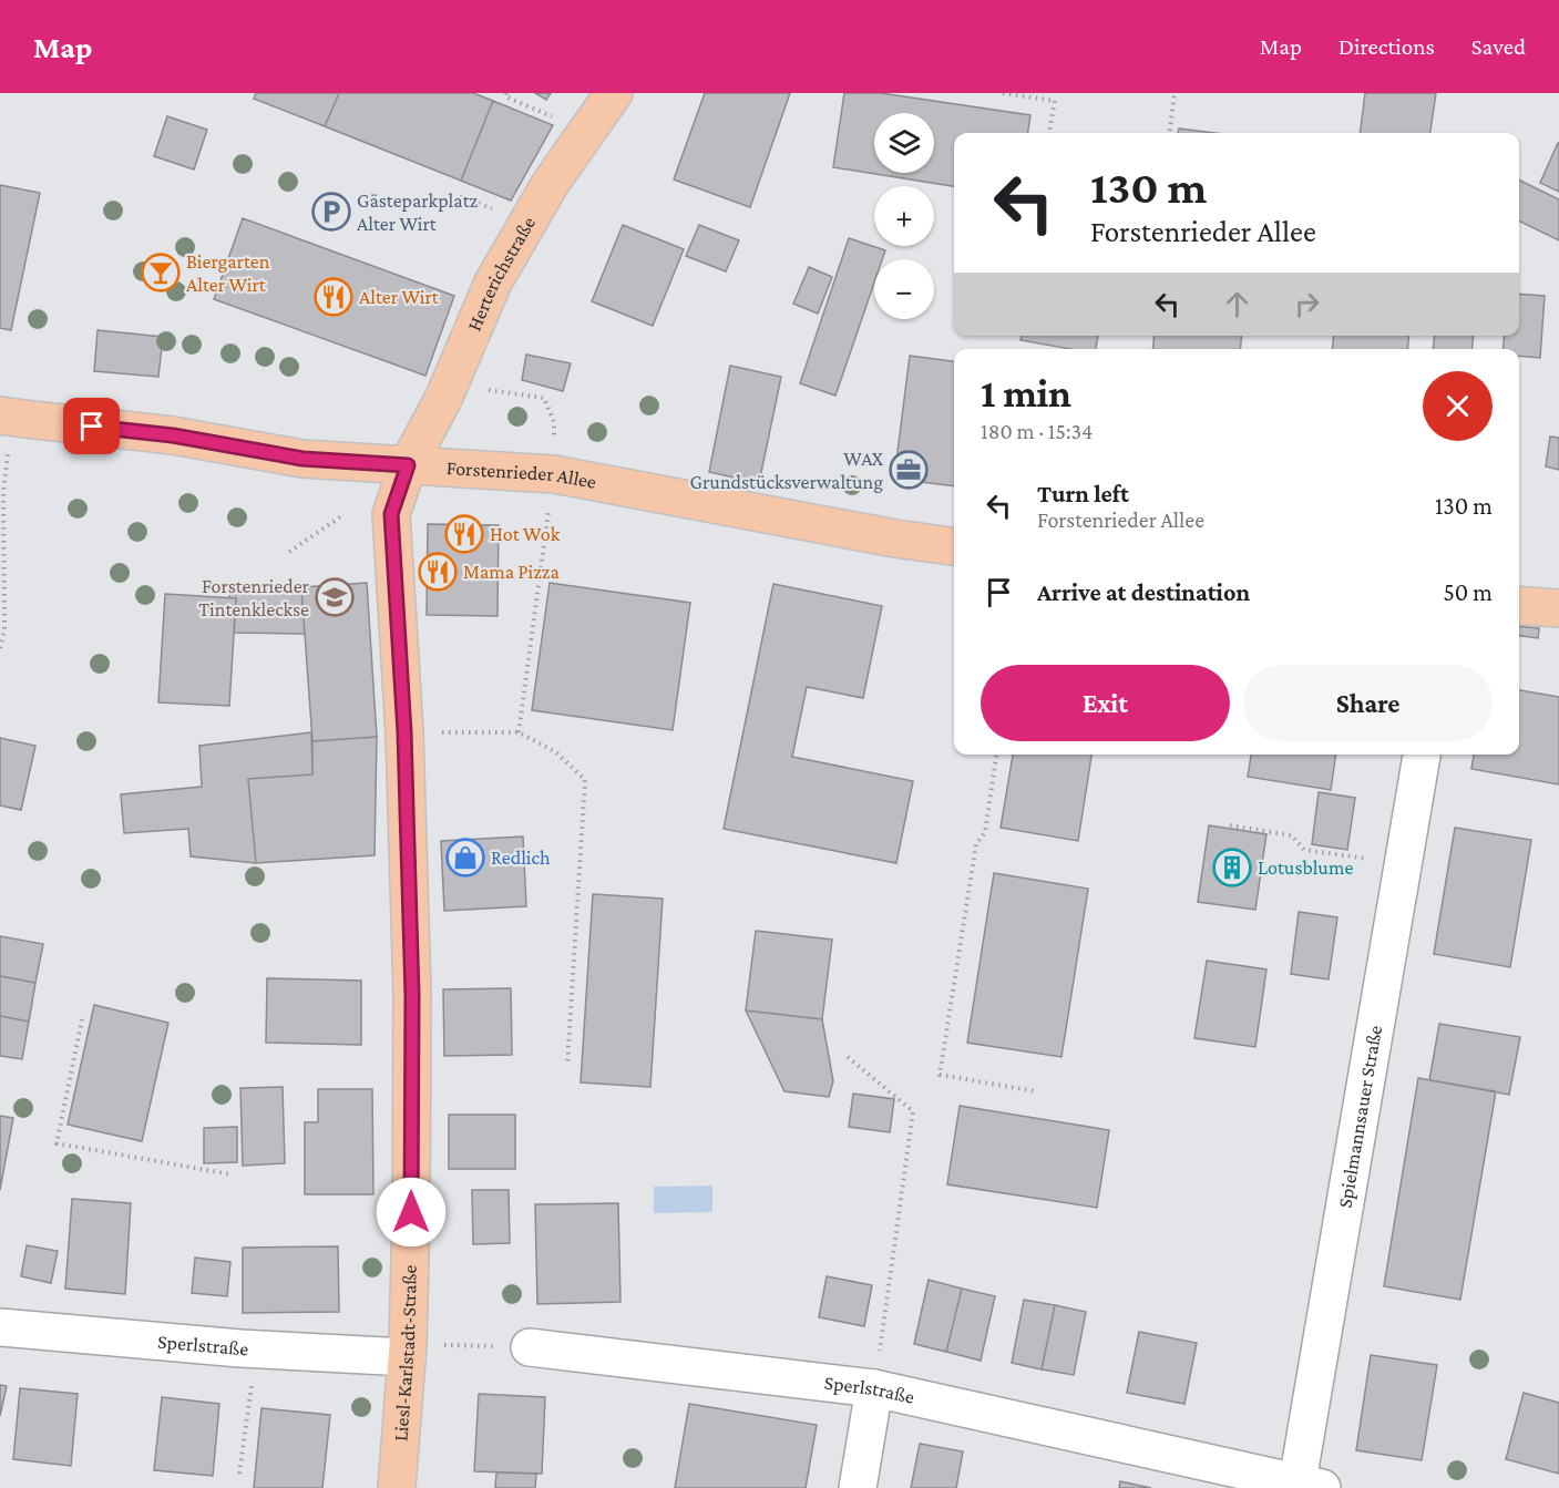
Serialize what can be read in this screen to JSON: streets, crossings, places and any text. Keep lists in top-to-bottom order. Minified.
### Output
{"streets":{"main road":["Herterichstraße","Forstenrieder Allee","Liesl-Karlstadt-Straße"],"street":["Spielmannsauer Straße","Sperlstraße"]},"crossings":[["Herterichstraße","Forstenrieder Allee"],["Herterichstraße","Liesl-Karlstadt-Straße"],["Forstenrieder Allee","Liesl-Karlstadt-Straße"],["Spielmannsauer Straße","Sperlstraße"],["Sperlstraße","Liesl-Karlstadt-Straße"]],"places":{"parking":["Gästeparkplatz Alter Wirt"],"bar":["Biergarten Alter Wirt"],"restaurant":["Alter Wirt","Hot Wok","Mama Pizza"],"office":["WAX Grundstücksverwaltung"],"school or university":["Forstenrieder Tintenkleckse"],"shop":["Redlich"],"building":["Lotusblume"]},"page":{"header":"Map","nav":["Map","Directions","Saved"],"map_buttons":["+","−"],"turn":["130 m","Forstenrieder Allee"],"heading":["1 min","180 m · 15:34"],"list":[{"name":"Turn left","note":"Forstenrieder Allee","value":"130 m"},{"name":"Arrive at destination","value":"50 m"}],"buttons":["Exit","Share"]}}
